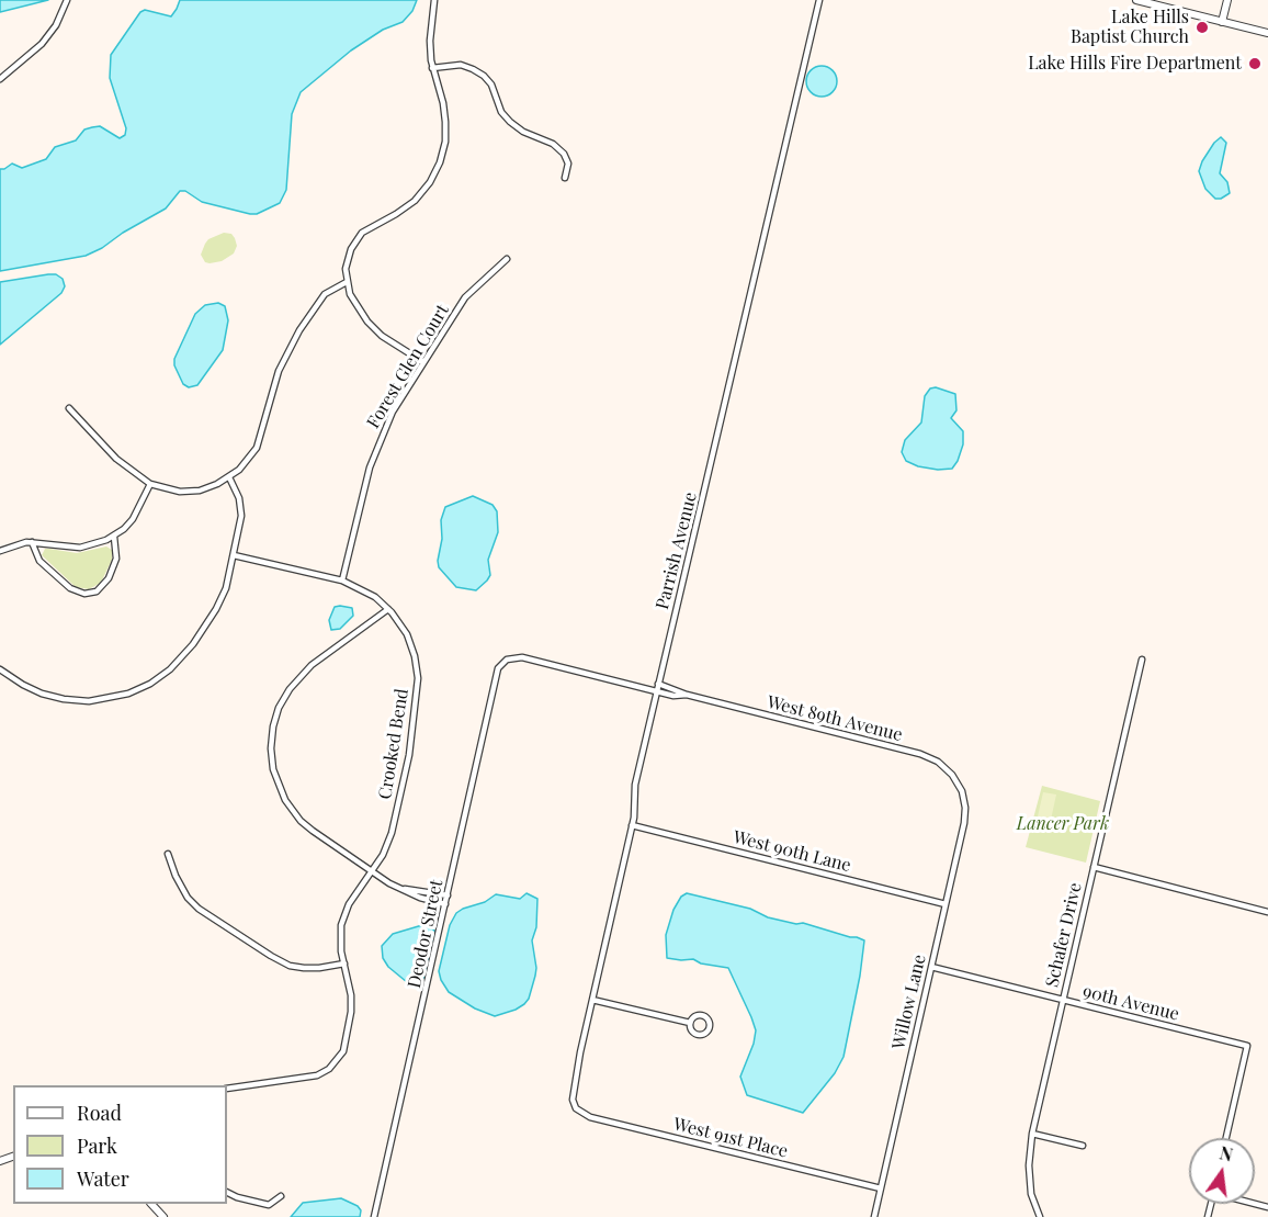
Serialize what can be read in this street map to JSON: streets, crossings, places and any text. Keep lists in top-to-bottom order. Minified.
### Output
{"streets":{"street":["Forest Glen Court","Parrish Avenue","West 89th Avenue","Crooked Bend","West 90th Lane","Deodor Street","Schafer Drive","Willow Lane","90th Avenue","West 91st Place"]},"crossings":[["Forest Glen Court","Crooked Bend"],["Parrish Avenue","West 89th Avenue"],["Parrish Avenue","West 90th Lane"],["Parrish Avenue","West 91st Place"],["West 89th Avenue","Deodor Street"],["West 89th Avenue","Willow Lane"],["West 90th Lane","Willow Lane"],["Schafer Drive","90th Avenue"],["Willow Lane","90th Avenue"],["Willow Lane","West 91st Place"]],"parks":["Lancer Park"],"places":["Lake Hills Baptist Church","Lake Hills Fire Department"],"legend":["Road","Park","Water"],"north":"top"}
